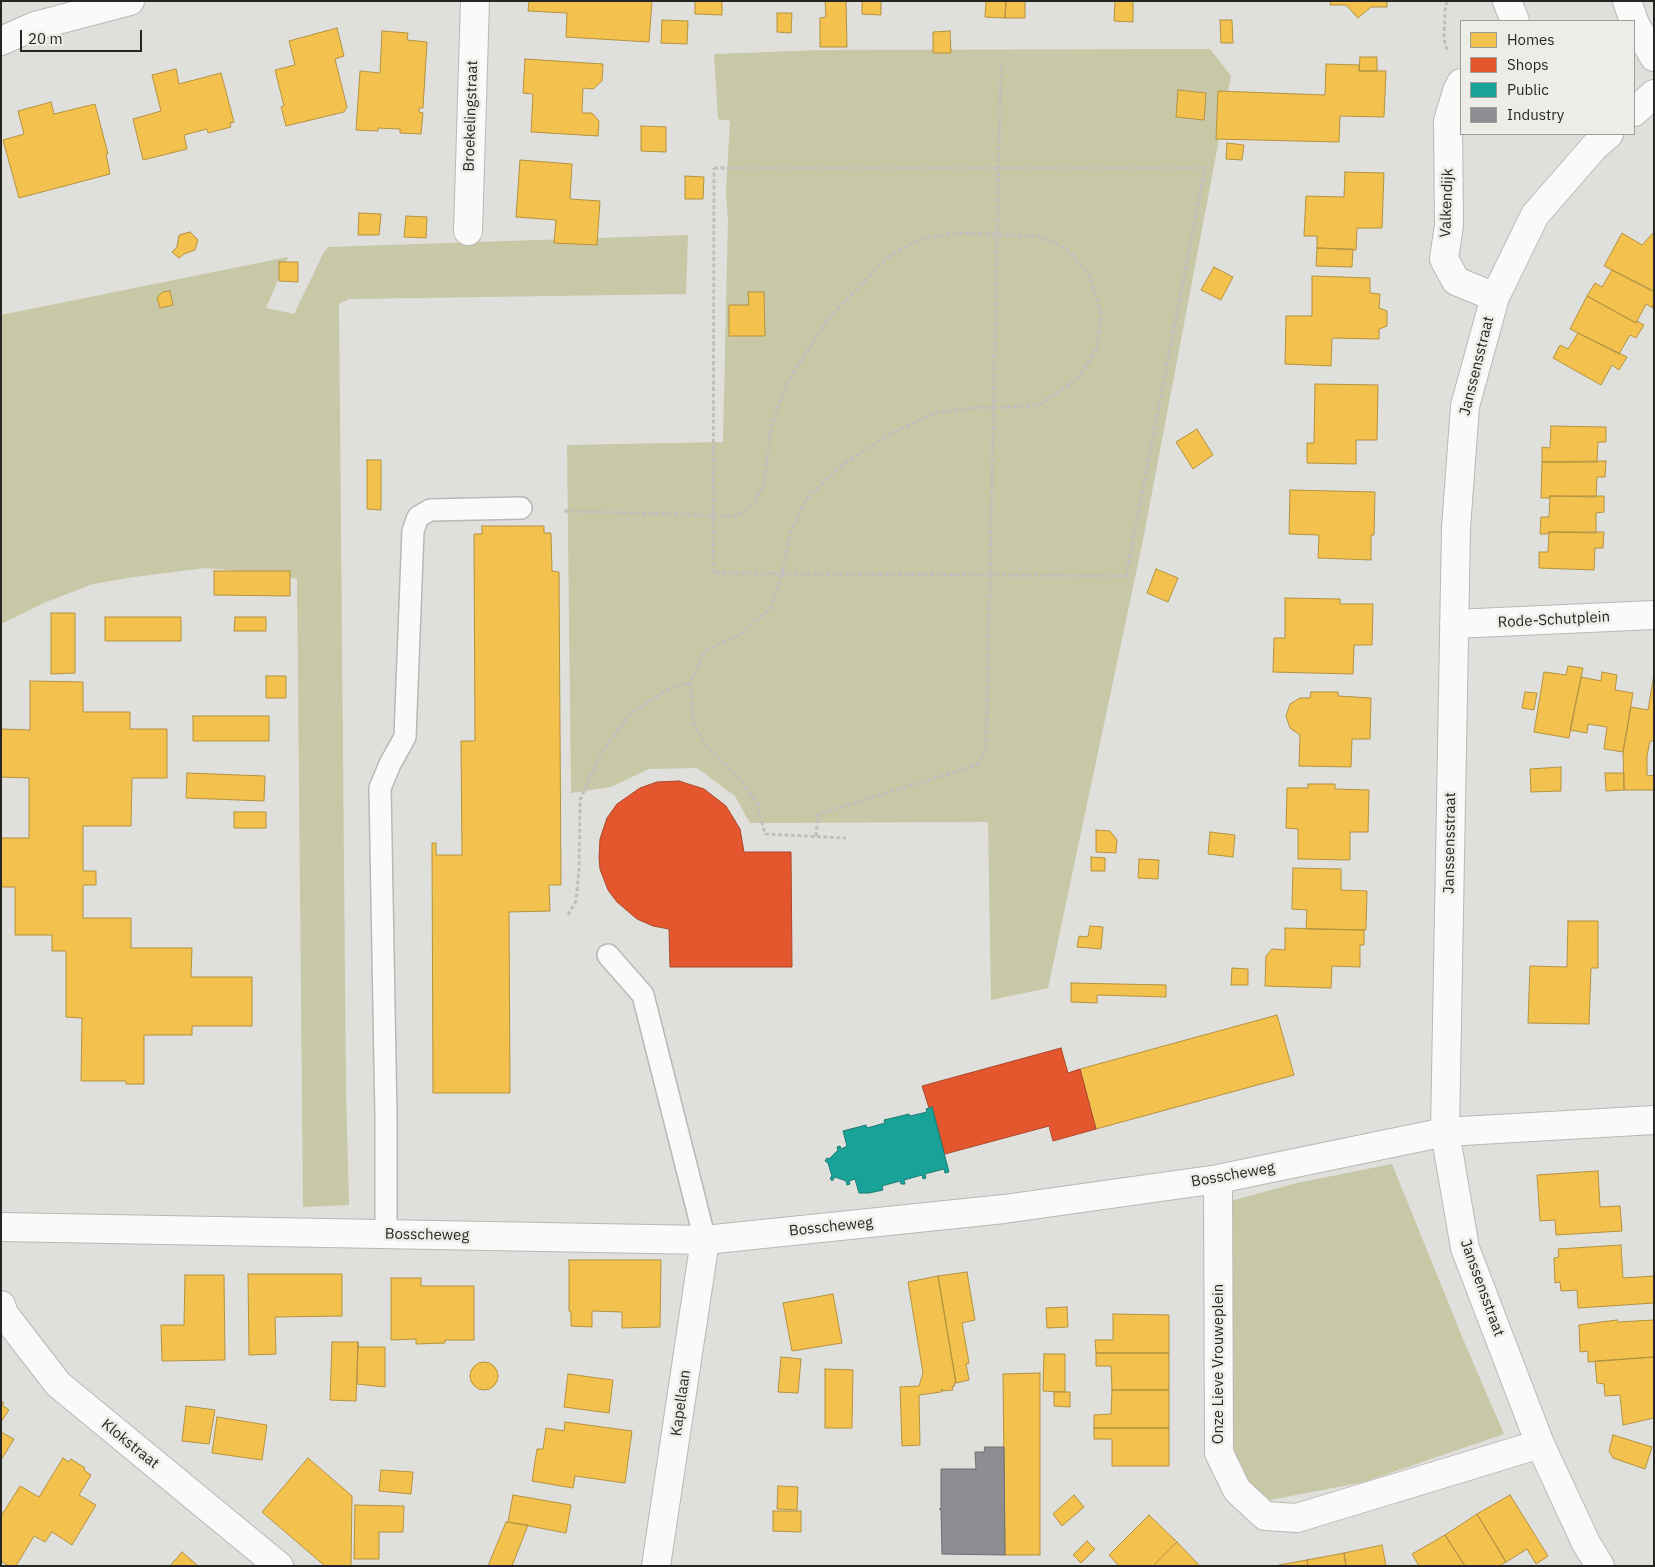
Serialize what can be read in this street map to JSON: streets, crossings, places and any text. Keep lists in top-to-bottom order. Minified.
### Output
{"streets":{"street":["Broekelingstraat","Valkendijk","Janssensstraat","Rode-Schutplein","Bosscheweg","Onze Lieve Vrouweplein","Kapellaan","Klokstraat"]},"crossings":[["Valkendijk","Janssensstraat"],["Janssensstraat","Rode-Schutplein"],["Janssensstraat","Bosscheweg"],["Janssensstraat","Onze Lieve Vrouweplein"],["Bosscheweg","Onze Lieve Vrouweplein"],["Bosscheweg","Kapellaan"]],"legend":["Homes","Shops","Public","Industry"],"scale_bar":"20 m"}
